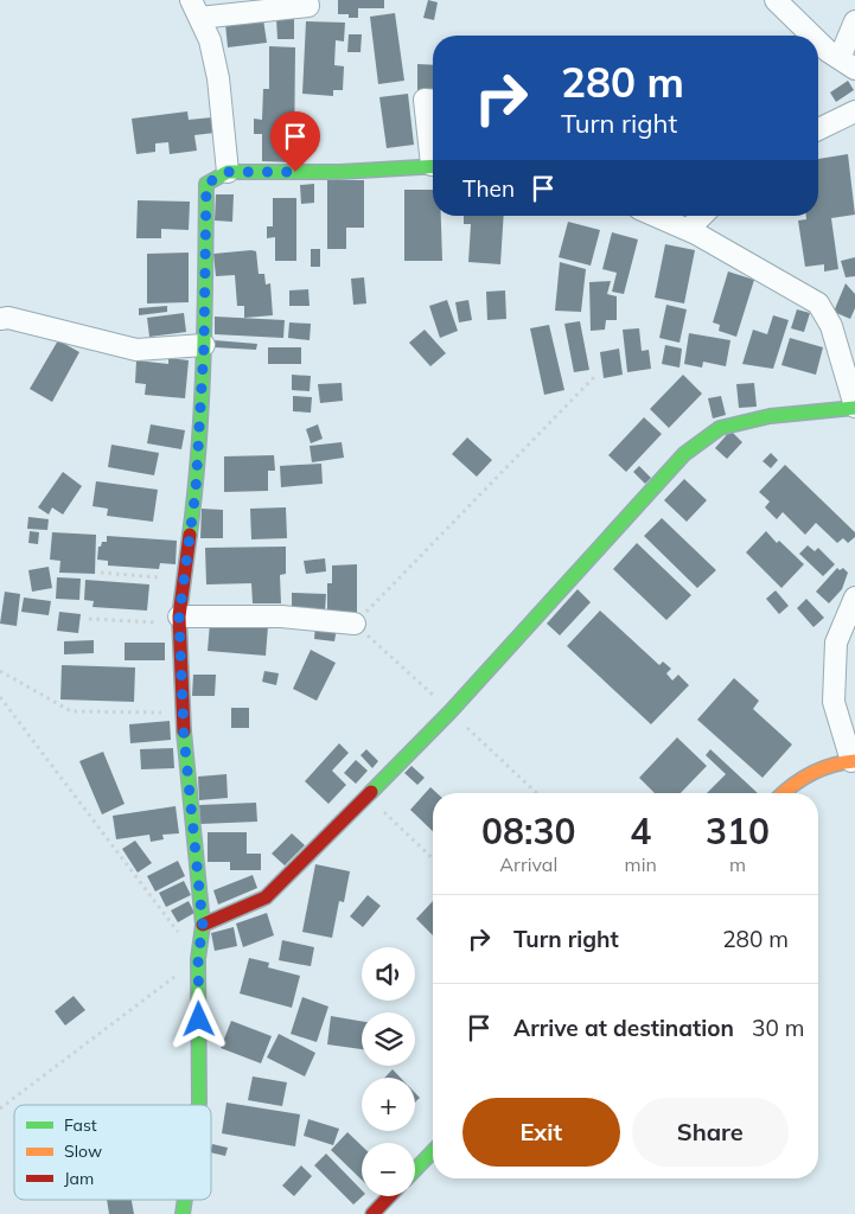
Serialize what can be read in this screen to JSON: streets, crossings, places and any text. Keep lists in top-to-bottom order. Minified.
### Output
{"legend":["Fast","Slow","Jam"],"page":{"turn":["280 m","Turn right"],"then":"Then","eta":["08:30","Arrival","4","min","310","m"],"list":[{"name":"Turn right","value":"280 m"},{"name":"Arrive at destination","value":"30 m"}],"map_buttons":["+","−"],"buttons":["Exit","Share"]}}
